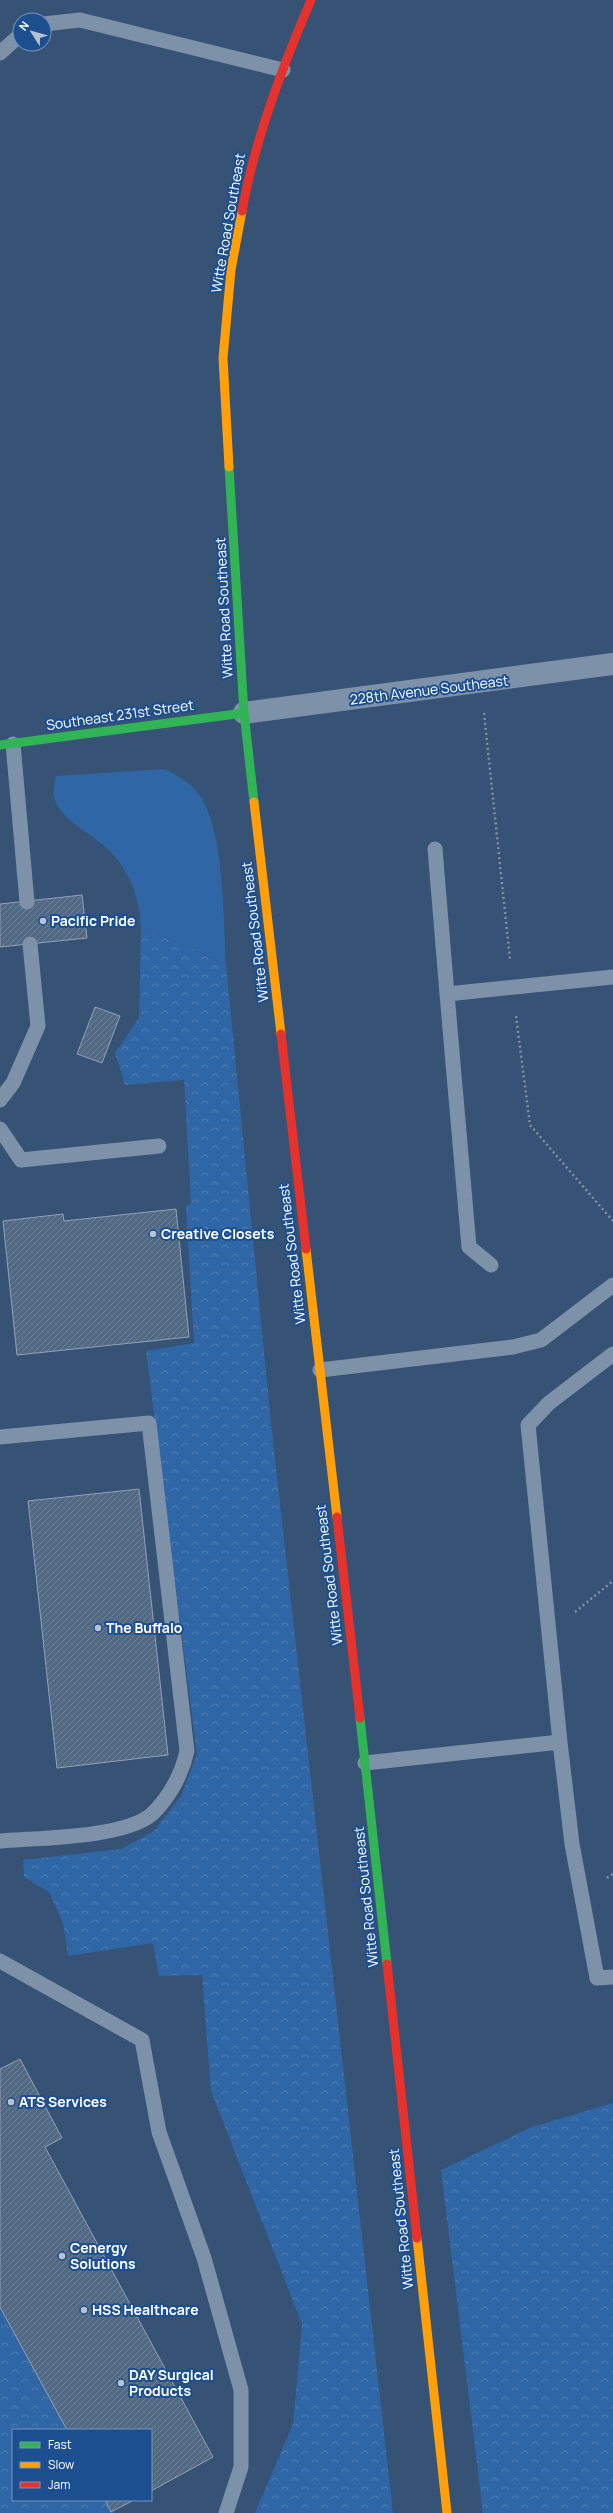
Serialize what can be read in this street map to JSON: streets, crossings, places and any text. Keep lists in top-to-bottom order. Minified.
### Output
{"streets":{"street":["Witte Road Southeast","228th Avenue Southeast","Southeast 231st Street"]},"crossings":[["Witte Road Southeast","228th Avenue Southeast"],["Witte Road Southeast","Southeast 231st Street"],["228th Avenue Southeast","Southeast 231st Street"]],"places":["Pacific Pride","Creative Closets","The Buffalo","ATS Services","Cenergy Solutions","HSS Healthcare","DAY Surgical Products"],"legend":["Fast","Slow","Jam"],"north":"top left"}
